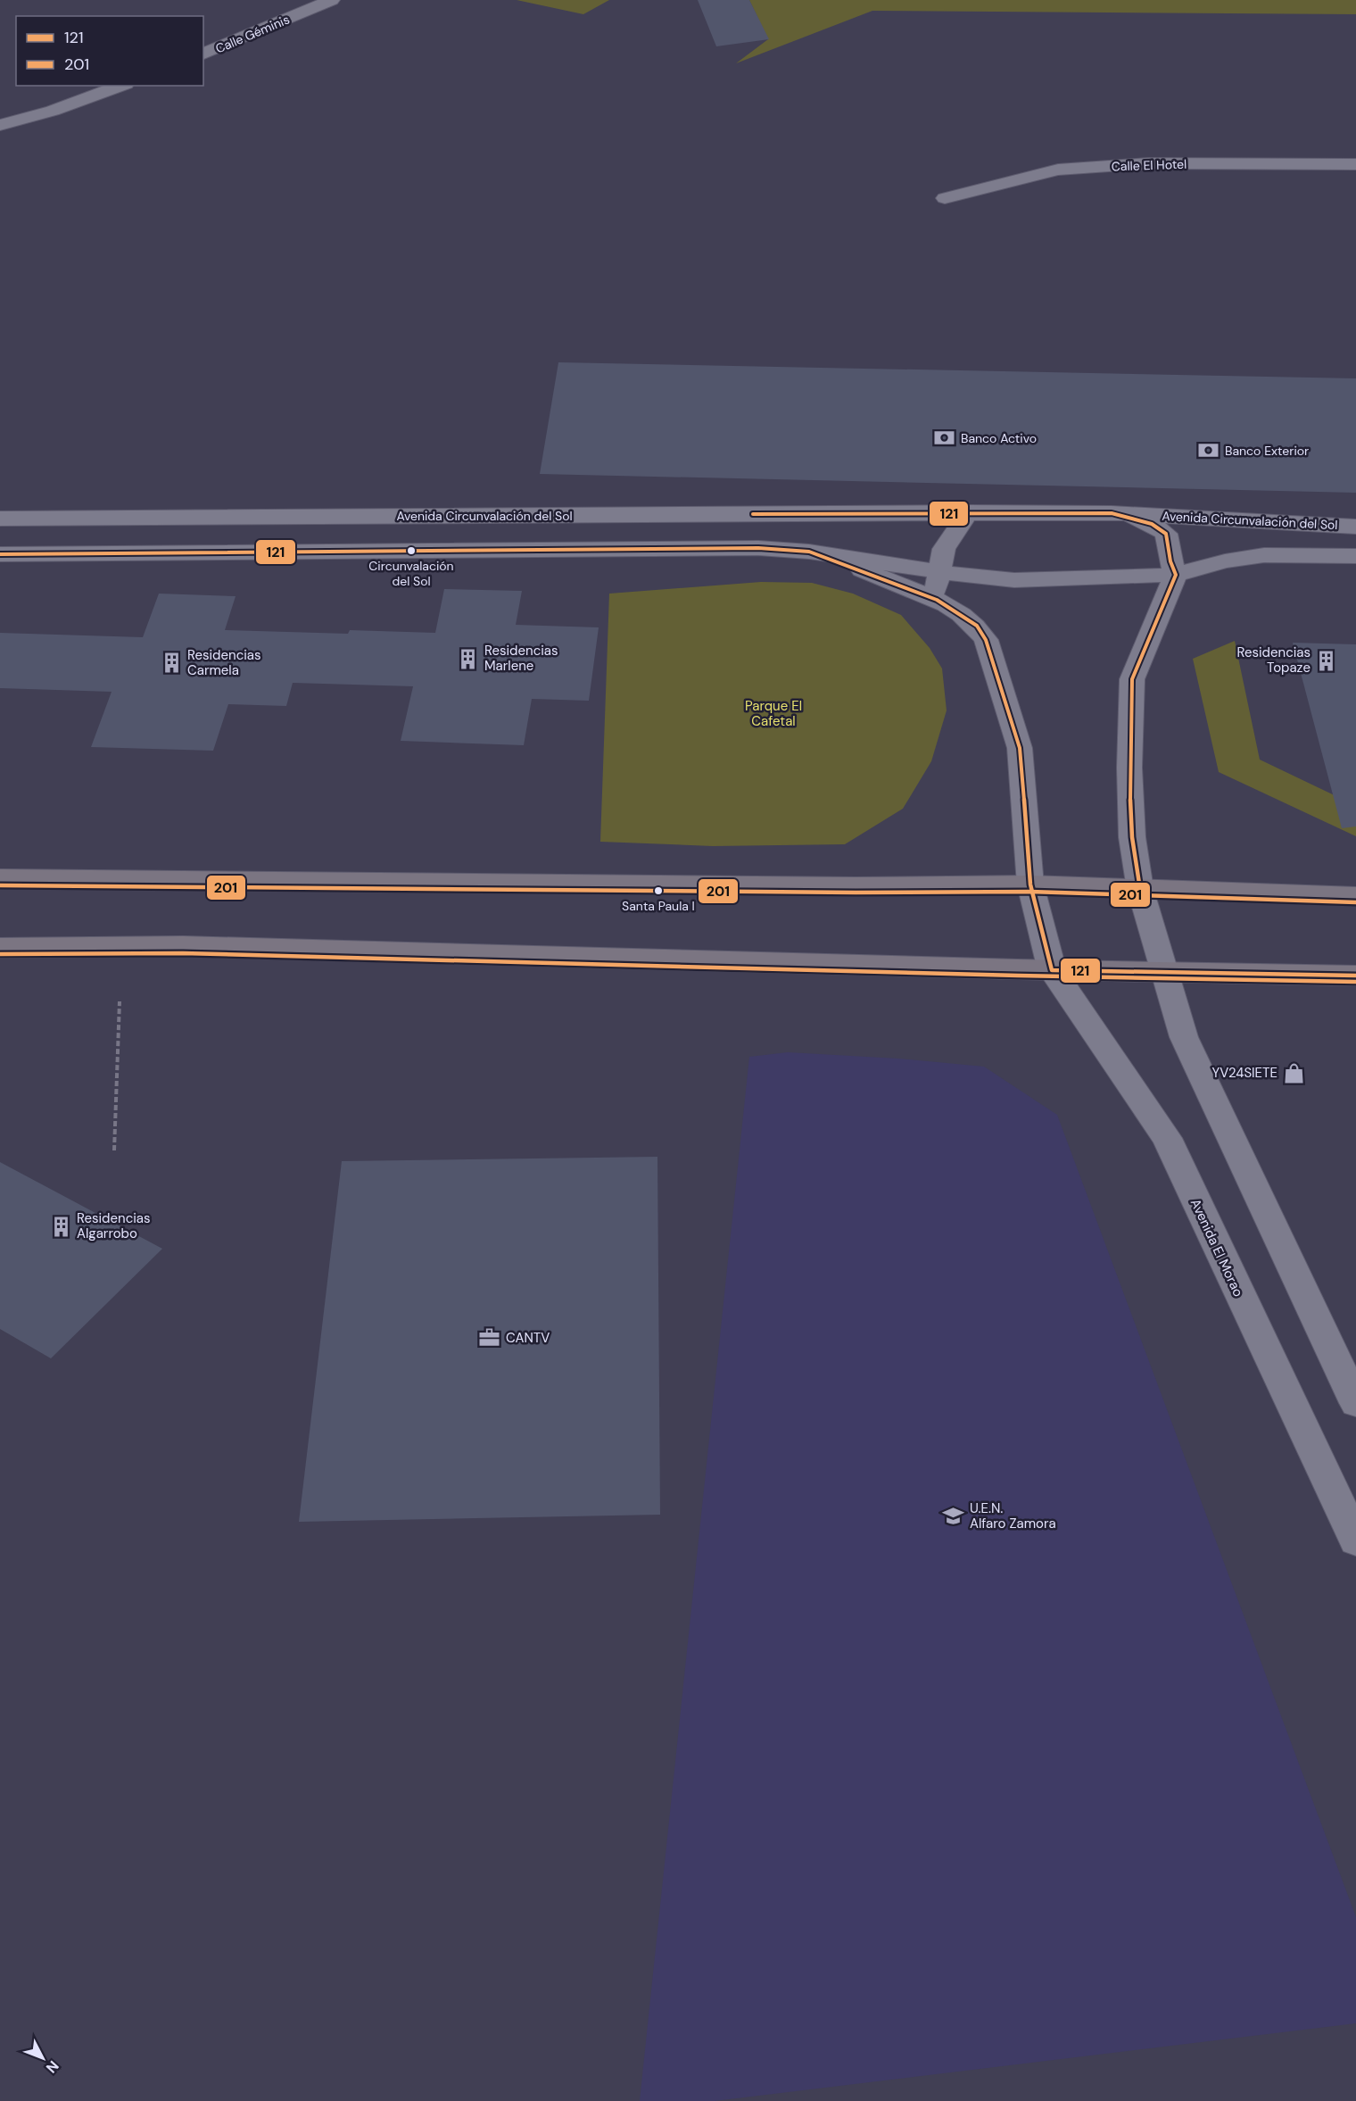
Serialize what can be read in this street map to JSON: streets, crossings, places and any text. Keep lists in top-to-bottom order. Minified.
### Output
{"streets":{"street":["Calle Géminis","Calle El Hotel","Avenida Circunvalación del Sol","Avenida El Morao"]},"parks":["Parque El Cafetal"],"places":{"bank":["Banco Activo","Banco Exterior"],"other":["Circunvalación del Sol","Santa Paula I"],"building":["Residencias Marlene","Residencias Topaze","Residencias Carmela","Residencias Algarrobo"],"shop":["YV24SIETE"],"office":["CANTV"],"school or university":["U.E.N. Alfaro Zamora"]},"lines":["transit line 121","transit line 201"],"legend":["121","201"],"north":"bottom right"}
